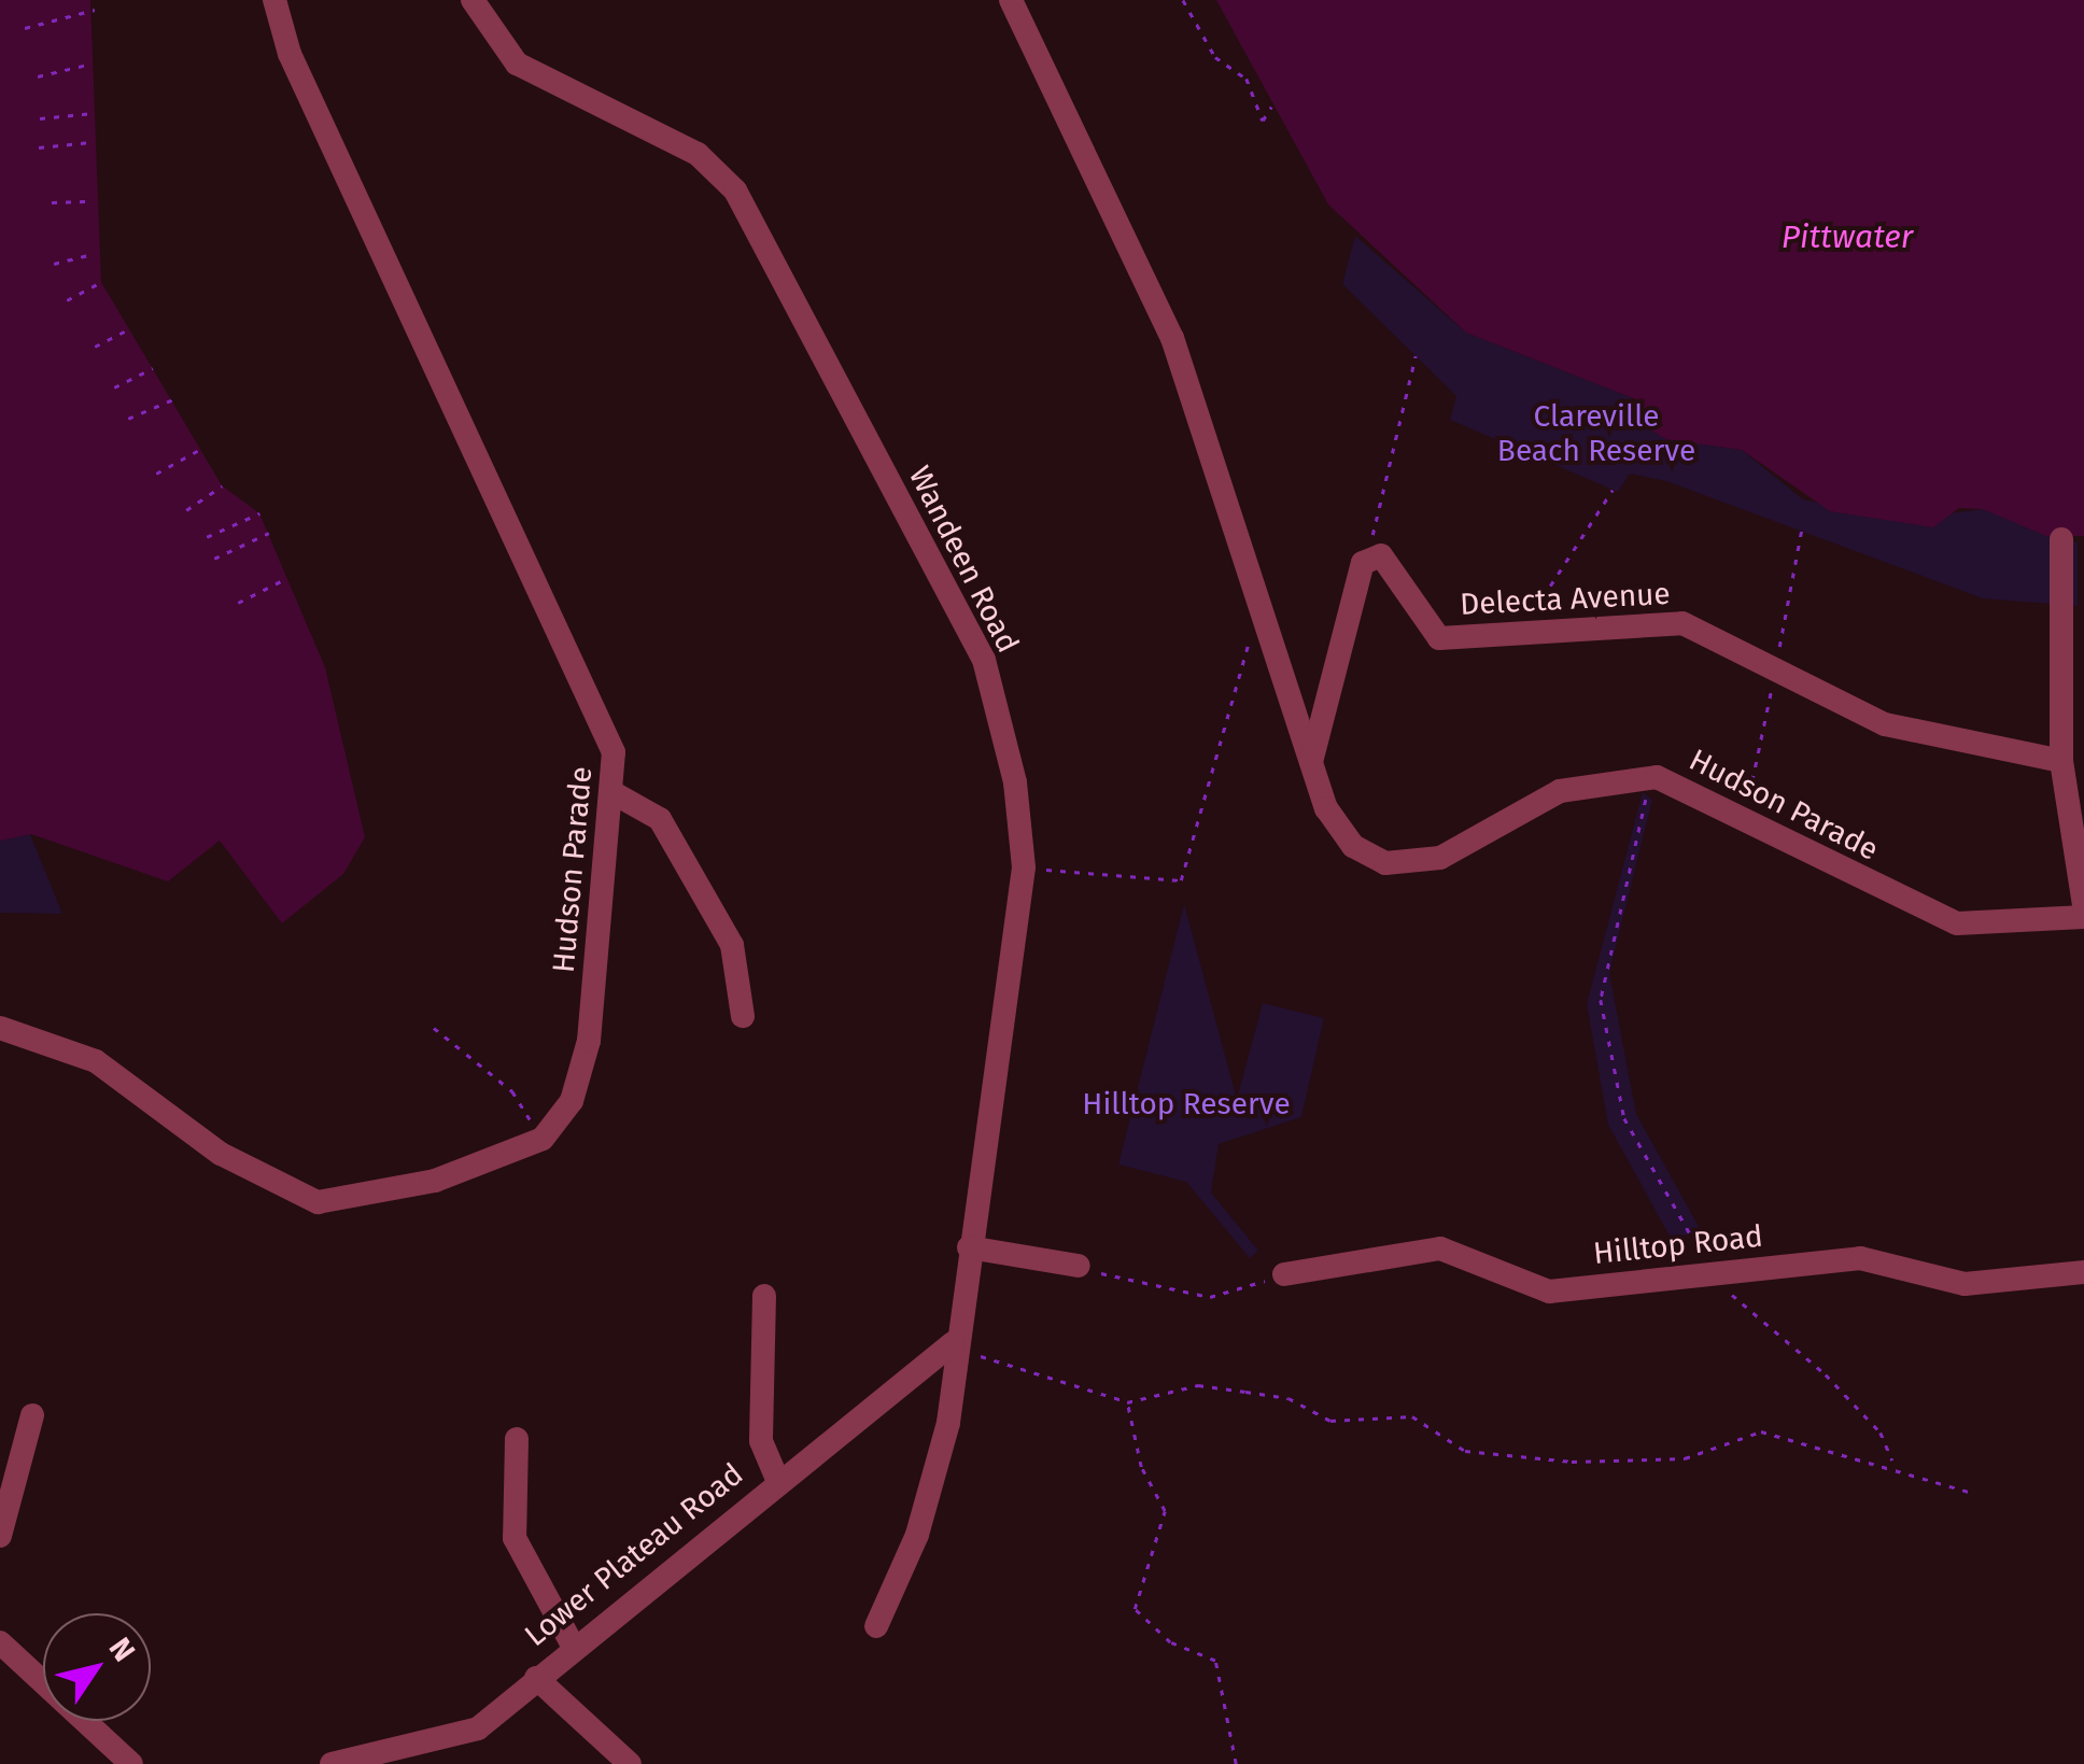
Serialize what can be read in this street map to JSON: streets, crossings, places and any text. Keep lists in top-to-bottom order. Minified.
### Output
{"streets":{"street":["Wandeen Road","Delecta Avenue","Hudson Parade","Hilltop Road","Lower Plateau Road"]},"crossings":[["Wandeen Road","Lower Plateau Road"]],"water":["Pittwater"],"parks":["Clareville Beach Reserve","Hilltop Reserve"],"north":"top right"}
